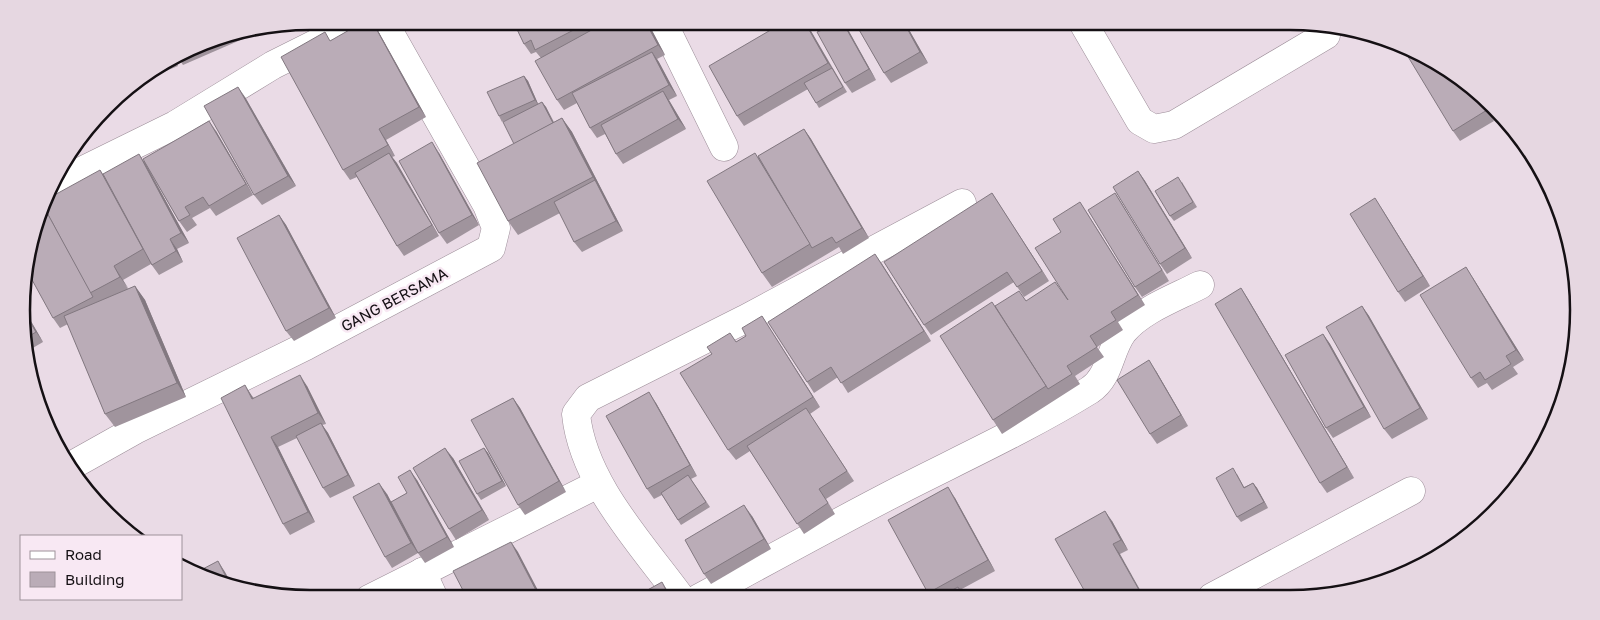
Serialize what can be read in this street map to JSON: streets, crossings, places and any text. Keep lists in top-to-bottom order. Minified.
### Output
{"streets":{"street":["GANG BERSAMA"]},"legend":["Road","Building"]}
